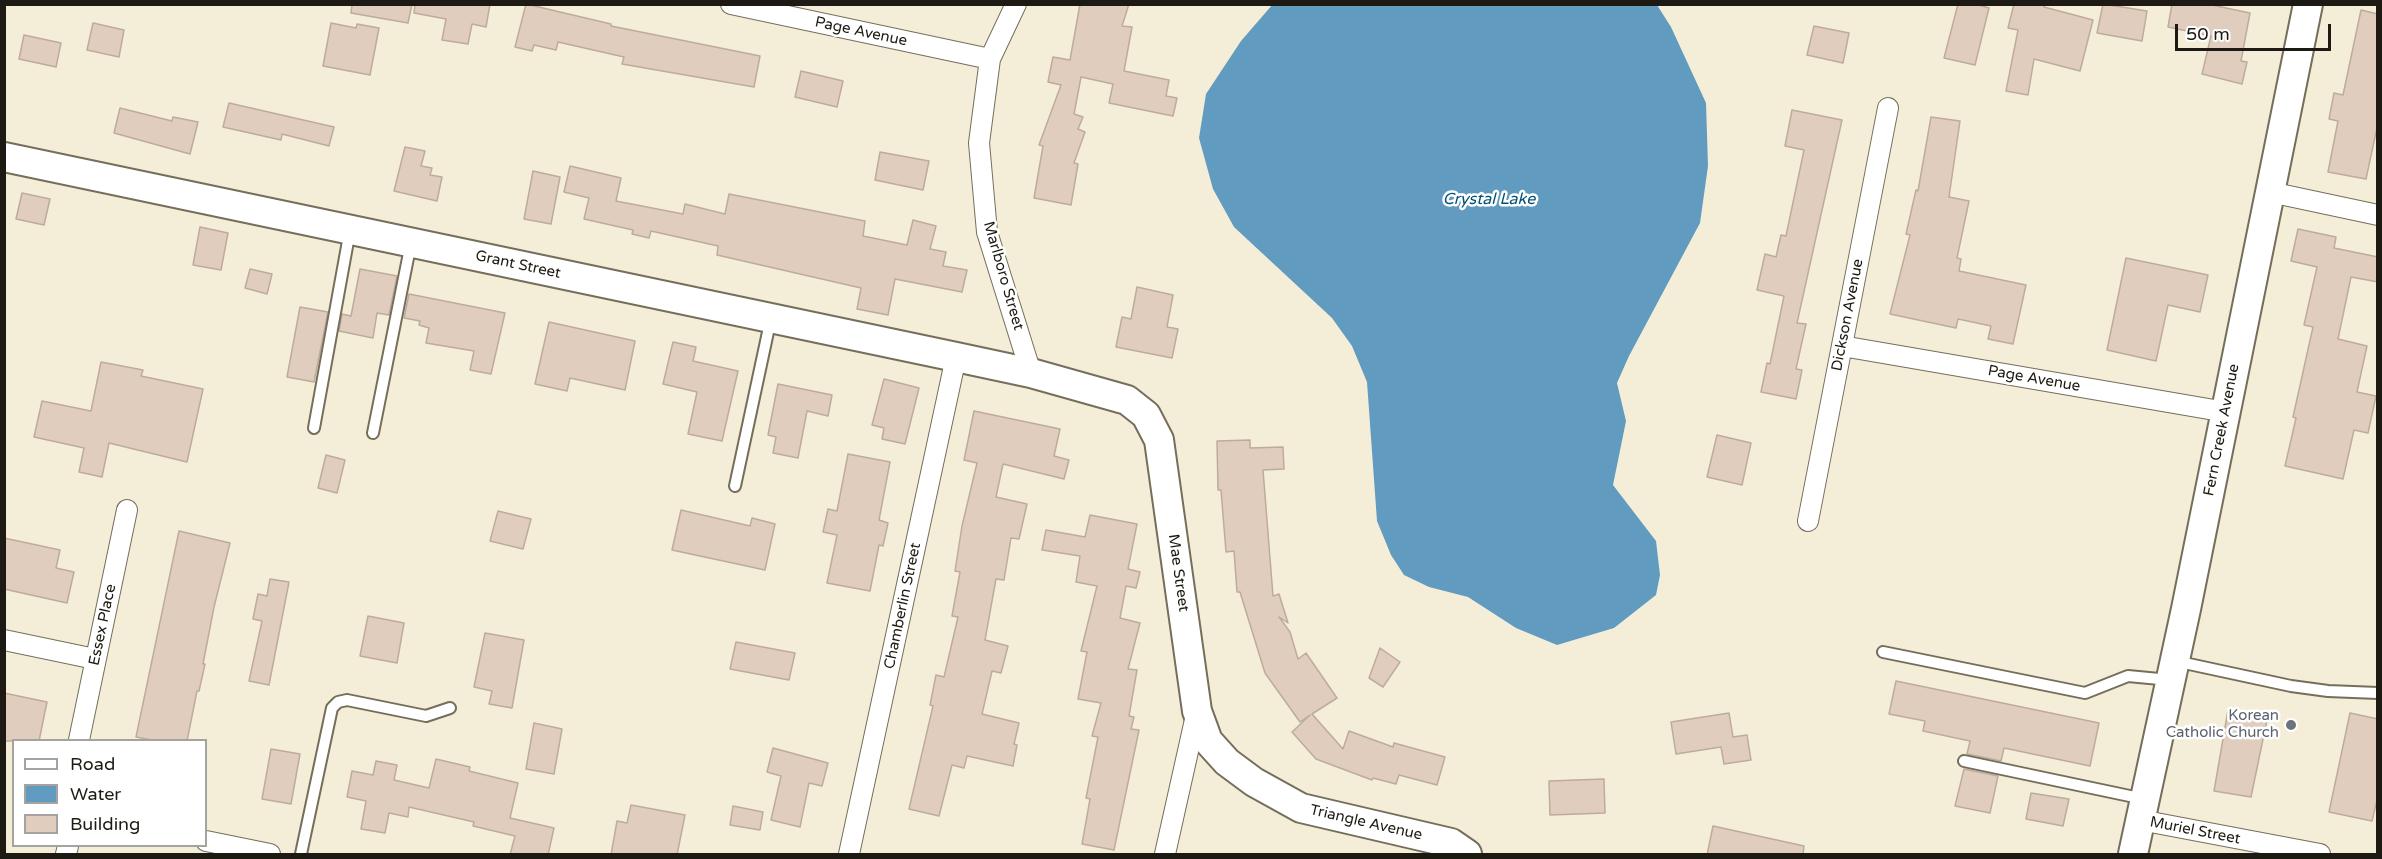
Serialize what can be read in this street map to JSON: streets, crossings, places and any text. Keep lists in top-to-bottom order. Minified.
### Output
{"streets":{"street":["Page Avenue","Grant Street","Marlboro Street","Dickson Avenue","Fern Creek Avenue","Mae Street","Chamberlin Street","Essex Place","Triangle Avenue","Muriel Street"]},"crossings":[["Page Avenue","Marlboro Street"],["Page Avenue","Dickson Avenue"],["Page Avenue","Fern Creek Avenue"],["Grant Street","Marlboro Street"],["Grant Street","Mae Street"],["Grant Street","Chamberlin Street"],["Marlboro Street","Mae Street"],["Fern Creek Avenue","Muriel Street"],["Mae Street","Triangle Avenue"]],"water":["Crystal Lake"],"places":["Korean Catholic Church"],"legend":["Road","Water","Building"],"scale_bar":"50 m"}
